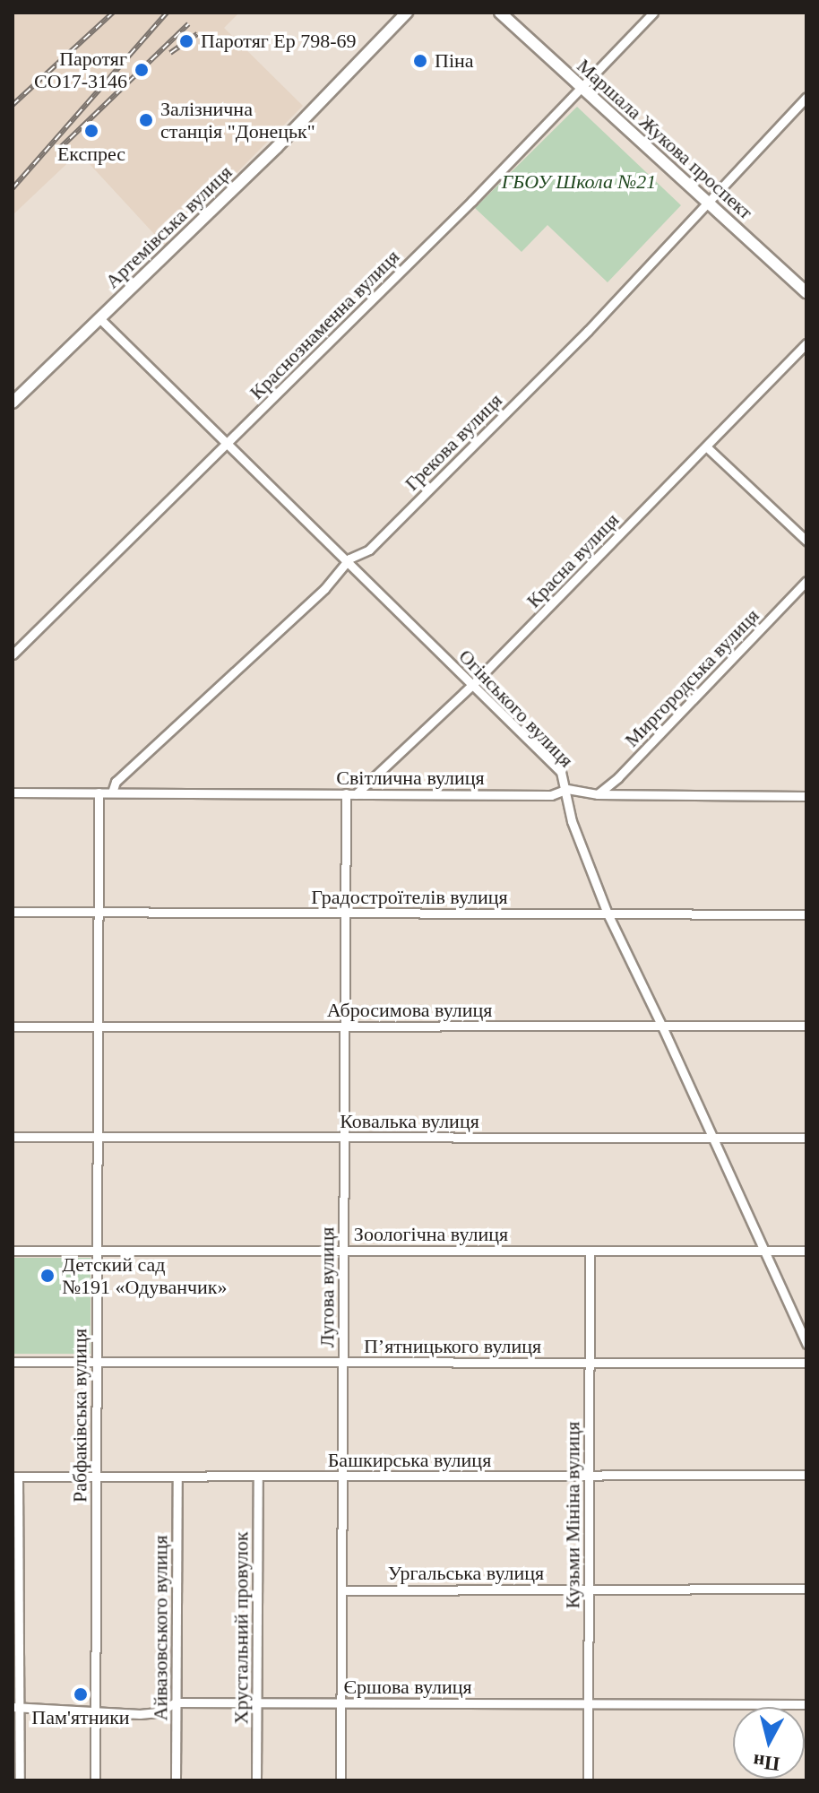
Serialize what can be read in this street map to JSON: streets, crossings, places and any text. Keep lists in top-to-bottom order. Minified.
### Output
{"streets":{"main road":["Маршала Жукова проспект","Артемівська вулиця"],"street":["Краснознаменна вулиця","Грекова вулиця","Красна вулиця","Миргородська вулиця","Огінського вулиця","Світлична вулиця","Градостроїтелiв вулиця","Абросимова вулиця","Ковалька вулиця","Зоологічна вулиця","Лугова вулиця","П’ятницького вулиця","Рабфаківська вулиця","Башкирська вулиця","Кузьми Мініна вулиця","Ургальська вулиця","Айвазовського вулиця","Хрустальний провулок","Єршова вулиця"]},"crossings":[["Маршала Жукова проспект","Краснознаменна вулиця"],["Маршала Жукова проспект","Грекова вулиця"],["Артемівська вулиця","Огінського вулиця"],["Краснознаменна вулиця","Огінського вулиця"],["Грекова вулиця","Огінського вулиця"],["Грекова вулиця","Світлична вулиця"],["Красна вулиця","Огінського вулиця"],["Красна вулиця","Світлична вулиця"],["Миргородська вулиця","Світлична вулиця"],["Огінського вулиця","Світлична вулиця"],["Огінського вулиця","Градостроїтелiв вулиця"],["Огінського вулиця","Абросимова вулиця"],["Огінського вулиця","Ковалька вулиця"],["Огінського вулиця","Зоологічна вулиця"],["Світлична вулиця","Лугова вулиця"],["Світлична вулиця","Рабфаківська вулиця"],["Градостроїтелiв вулиця","Лугова вулиця"],["Градостроїтелiв вулиця","Рабфаківська вулиця"],["Абросимова вулиця","Лугова вулиця"],["Абросимова вулиця","Рабфаківська вулиця"],["Ковалька вулиця","Лугова вулиця"],["Ковалька вулиця","Рабфаківська вулиця"],["Зоологічна вулиця","Лугова вулиця"],["Зоологічна вулиця","Рабфаківська вулиця"],["Зоологічна вулиця","Кузьми Мініна вулиця"],["Лугова вулиця","П’ятницького вулиця"],["Лугова вулиця","Башкирська вулиця"],["Лугова вулиця","Ургальська вулиця"],["Лугова вулиця","Єршова вулиця"],["П’ятницького вулиця","Рабфаківська вулиця"],["П’ятницького вулиця","Кузьми Мініна вулиця"],["Рабфаківська вулиця","Башкирська вулиця"],["Рабфаківська вулиця","Єршова вулиця"],["Башкирська вулиця","Кузьми Мініна вулиця"],["Башкирська вулиця","Айвазовського вулиця"],["Башкирська вулиця","Хрустальний провулок"],["Кузьми Мініна вулиця","Ургальська вулиця"],["Кузьми Мініна вулиця","Єршова вулиця"],["Айвазовського вулиця","Єршова вулиця"],["Хрустальний провулок","Єршова вулиця"]],"parks":["ГБОУ Школа №21"],"places":["Паротяг Ер 798-69","Піна","Паротяг СО17-3146","Залізнична станція \"Донецьк\"","Експрес","Детский сад №191 «Одуванчик»","Пам'ятники"],"north":"bottom"}
